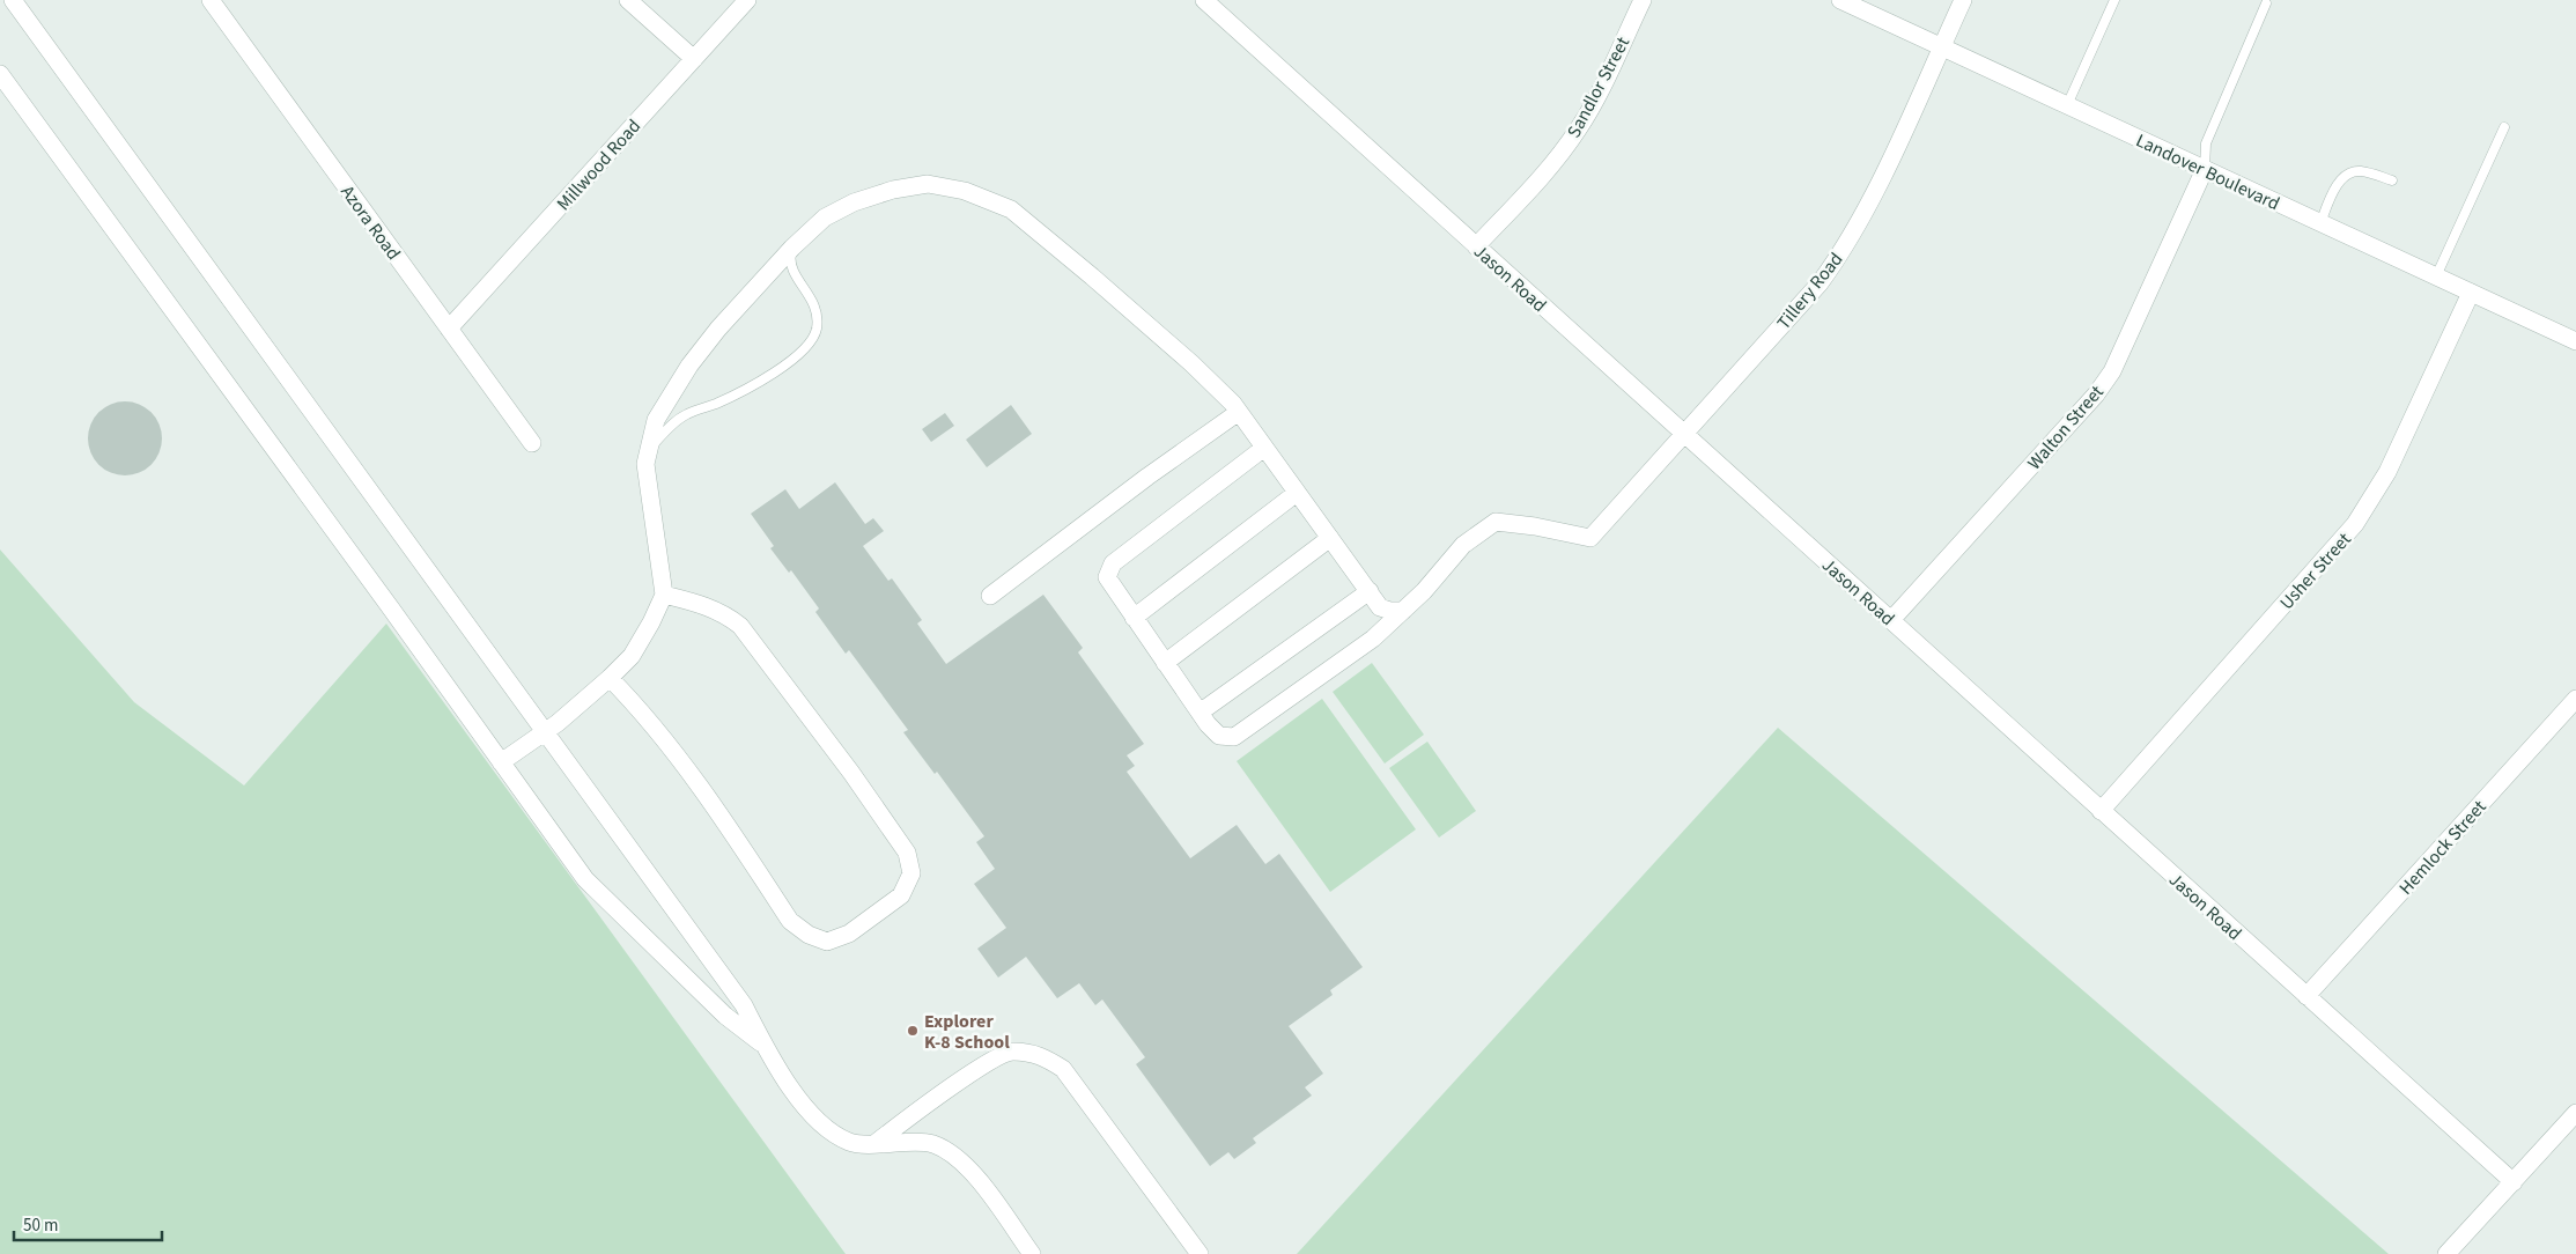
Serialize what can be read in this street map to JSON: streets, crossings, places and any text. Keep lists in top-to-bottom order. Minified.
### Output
{"streets":{"street":["Sandlor Street","Millwood Road","Landover Boulevard","Azora Road","Jason Road","Tillery Road","Walton Street","Usher Street","Hemlock Street"]},"crossings":[["Sandlor Street","Jason Road"],["Millwood Road","Azora Road"],["Landover Boulevard","Tillery Road"],["Landover Boulevard","Walton Street"],["Landover Boulevard","Usher Street"],["Jason Road","Tillery Road"],["Jason Road","Walton Street"],["Jason Road","Usher Street"],["Jason Road","Hemlock Street"]],"places":["Explorer K-8 School"],"scale_bar":"50 m"}
